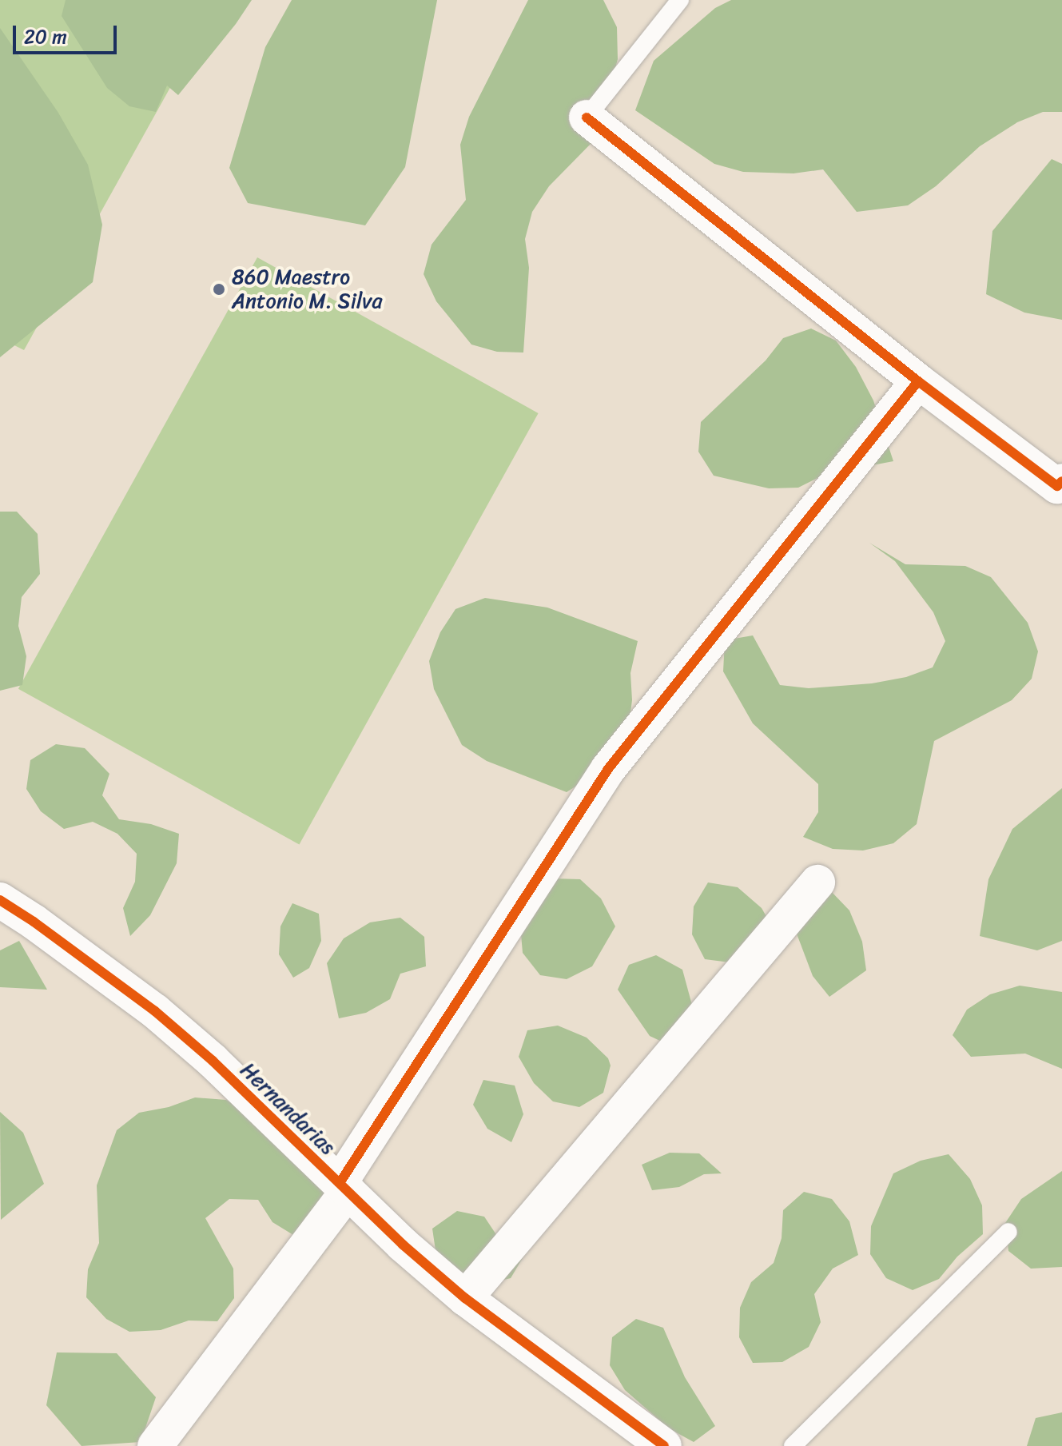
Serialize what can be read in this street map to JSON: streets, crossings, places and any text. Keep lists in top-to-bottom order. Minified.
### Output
{"streets":{"street":["Hernandarias"]},"places":["860 Maestro Antonio M. Silva"],"scale_bar":"20 m"}
